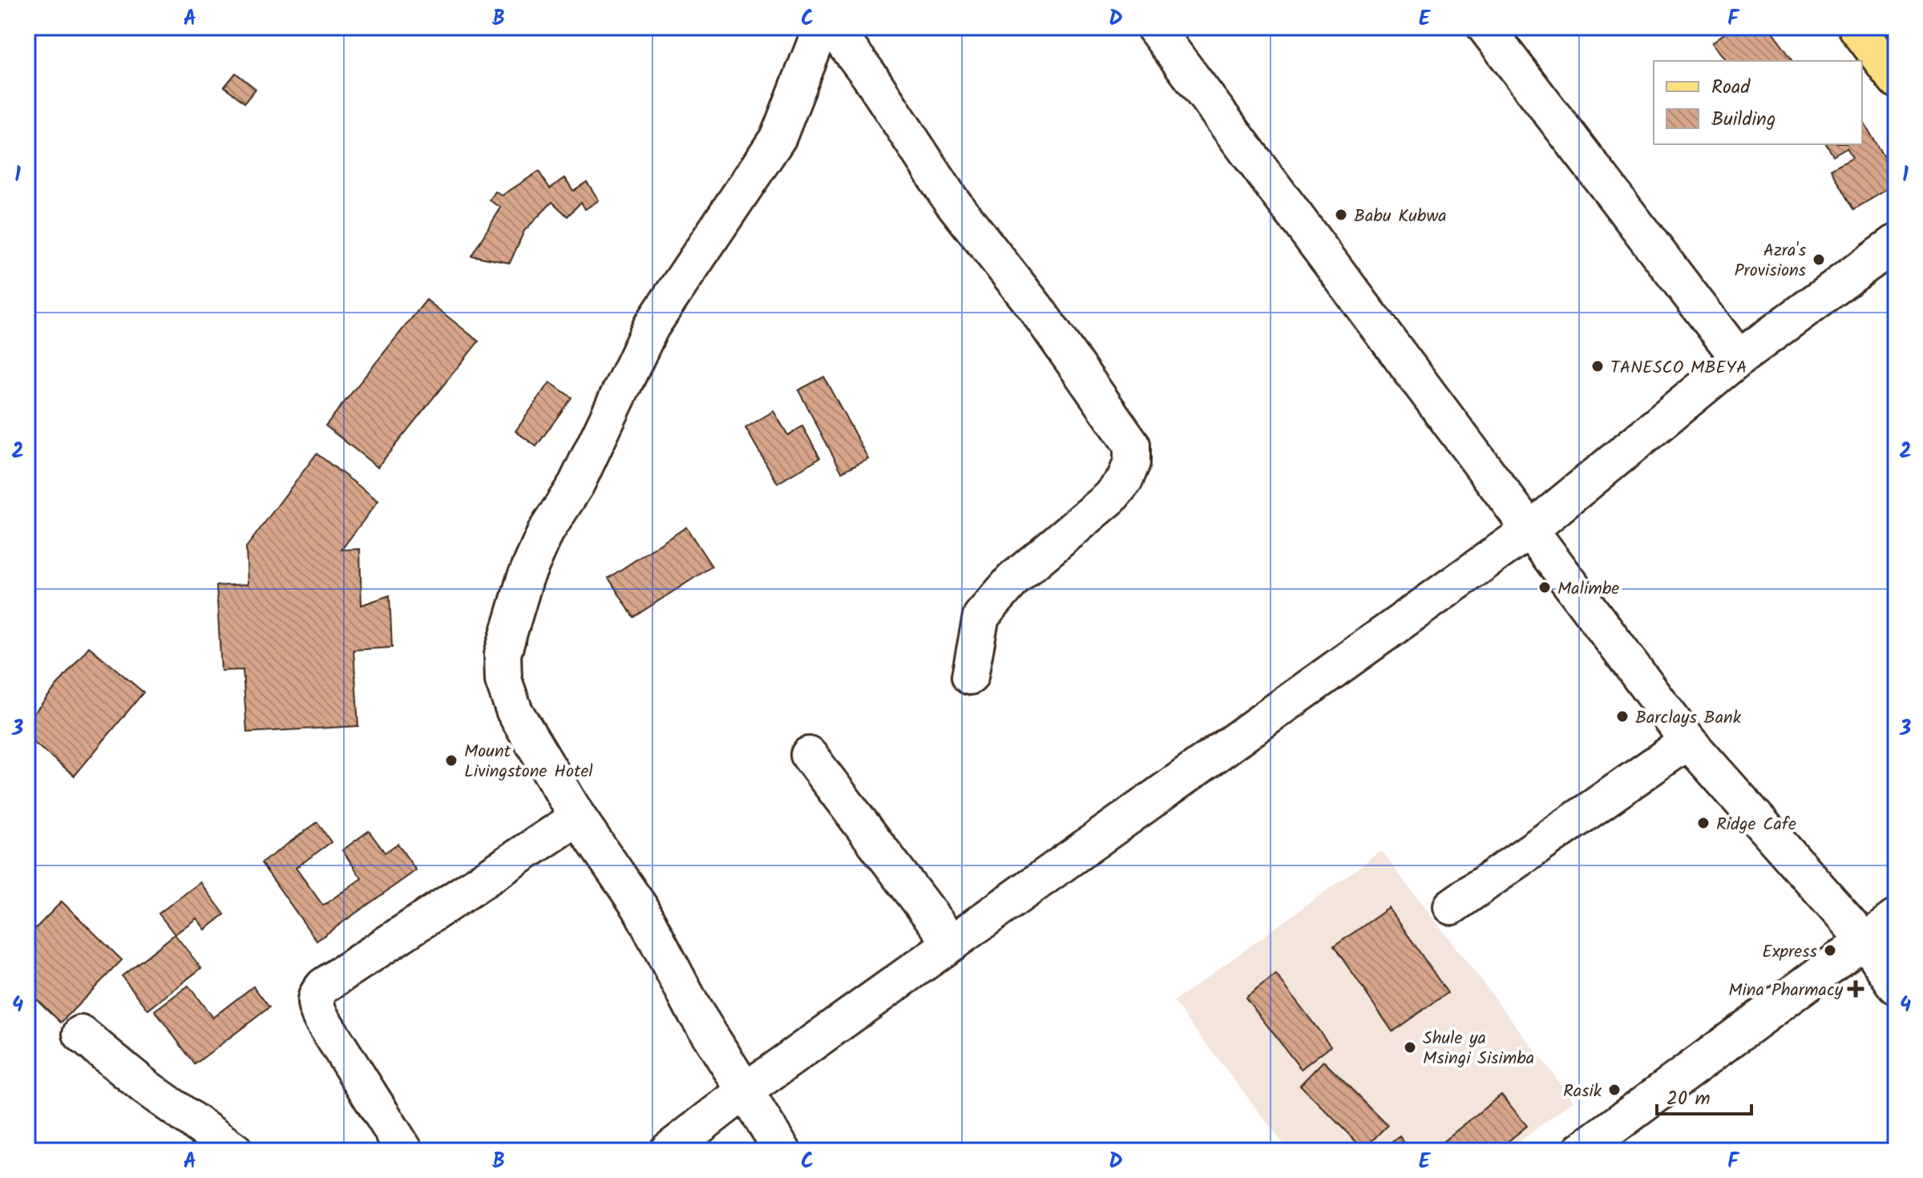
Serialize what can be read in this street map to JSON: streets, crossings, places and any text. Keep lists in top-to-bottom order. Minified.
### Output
{"places":{"other":["Babu Kubwa","Azra's Provisions","TANESCO MBEYA","Malimbe","Barclays Bank","Mount Livingstone Hotel","Ridge Cafe","Express","Shule ya Msingi Sisimba","Rasik"],"health":["Mina Pharmacy"]},"legend":["Road","Building"],"scale_bar":"20 m","grid":{"columns":["A","B","C","D","E","F"],"rows":["1","2","3","4"]}}
